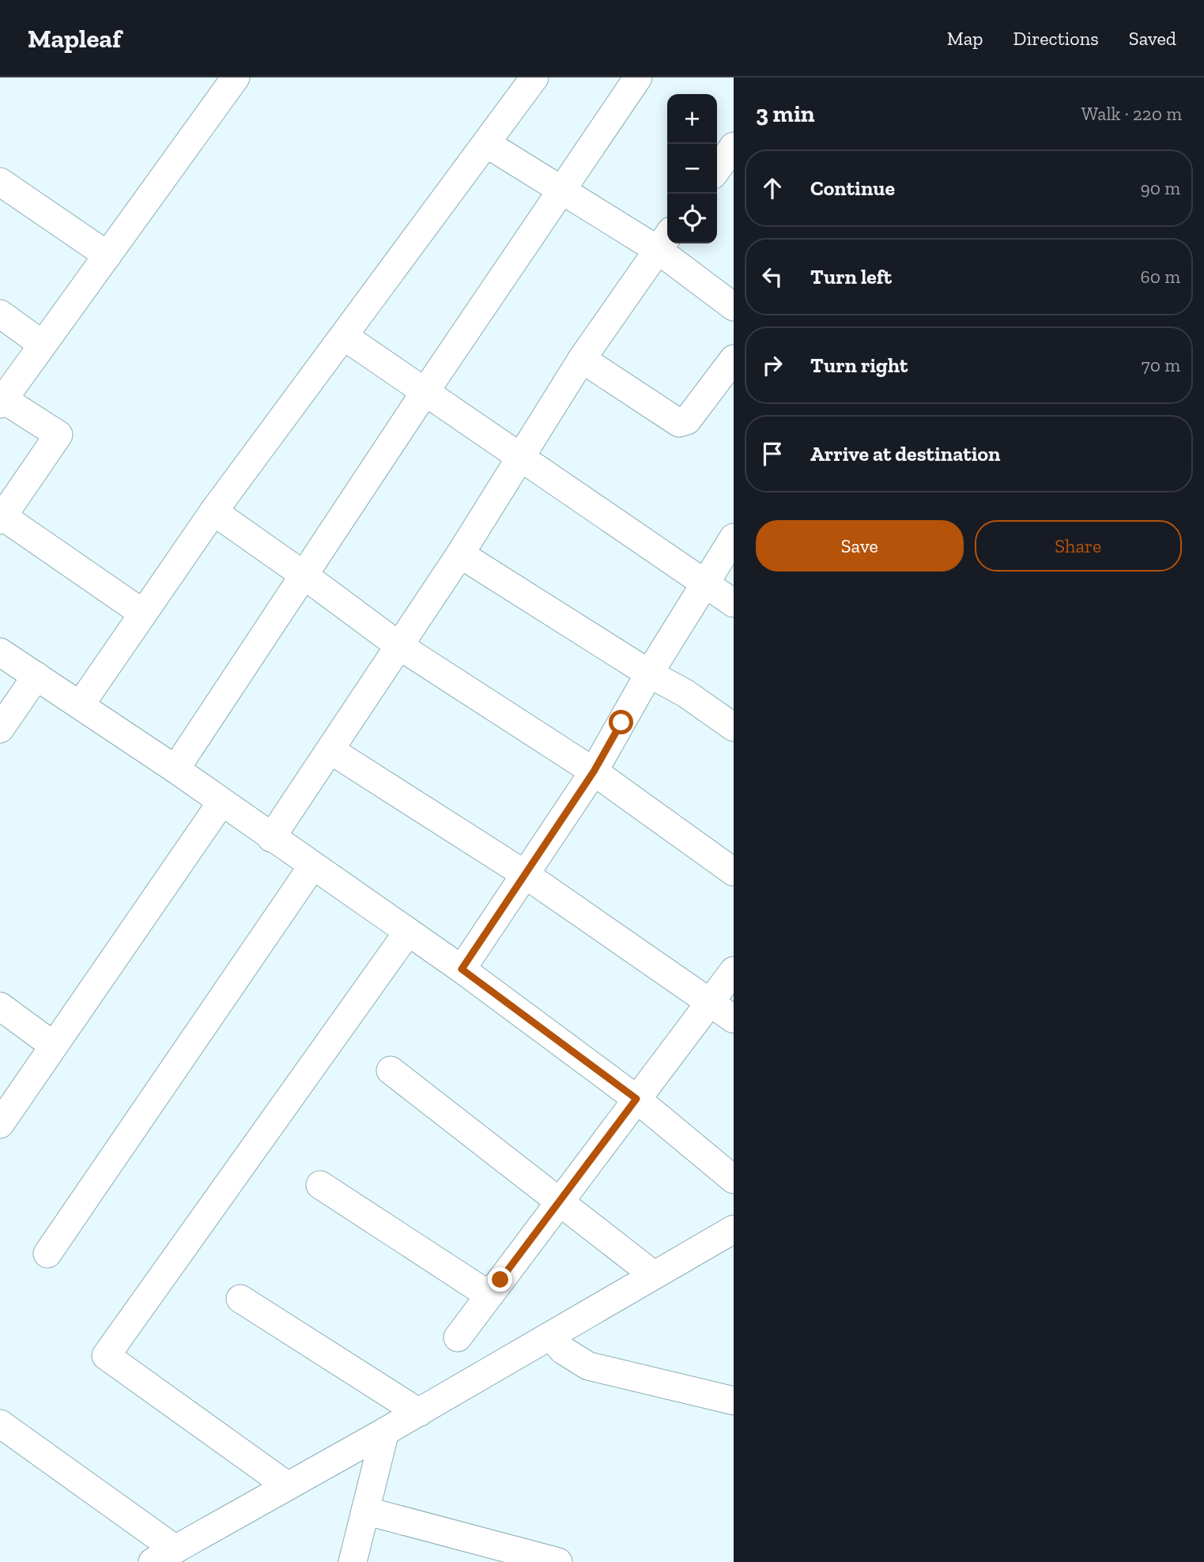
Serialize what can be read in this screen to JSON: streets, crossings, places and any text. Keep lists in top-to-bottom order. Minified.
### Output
{"page":{"header":"Mapleaf","nav":["Map","Directions","Saved"],"heading":["3 min","Walk · 220 m"],"map_buttons":["+","−"],"list":[["Continue","90 m"],["Turn left","60 m"],["Turn right","70 m"],"Arrive at destination"],"buttons":["Save","Share"]}}
